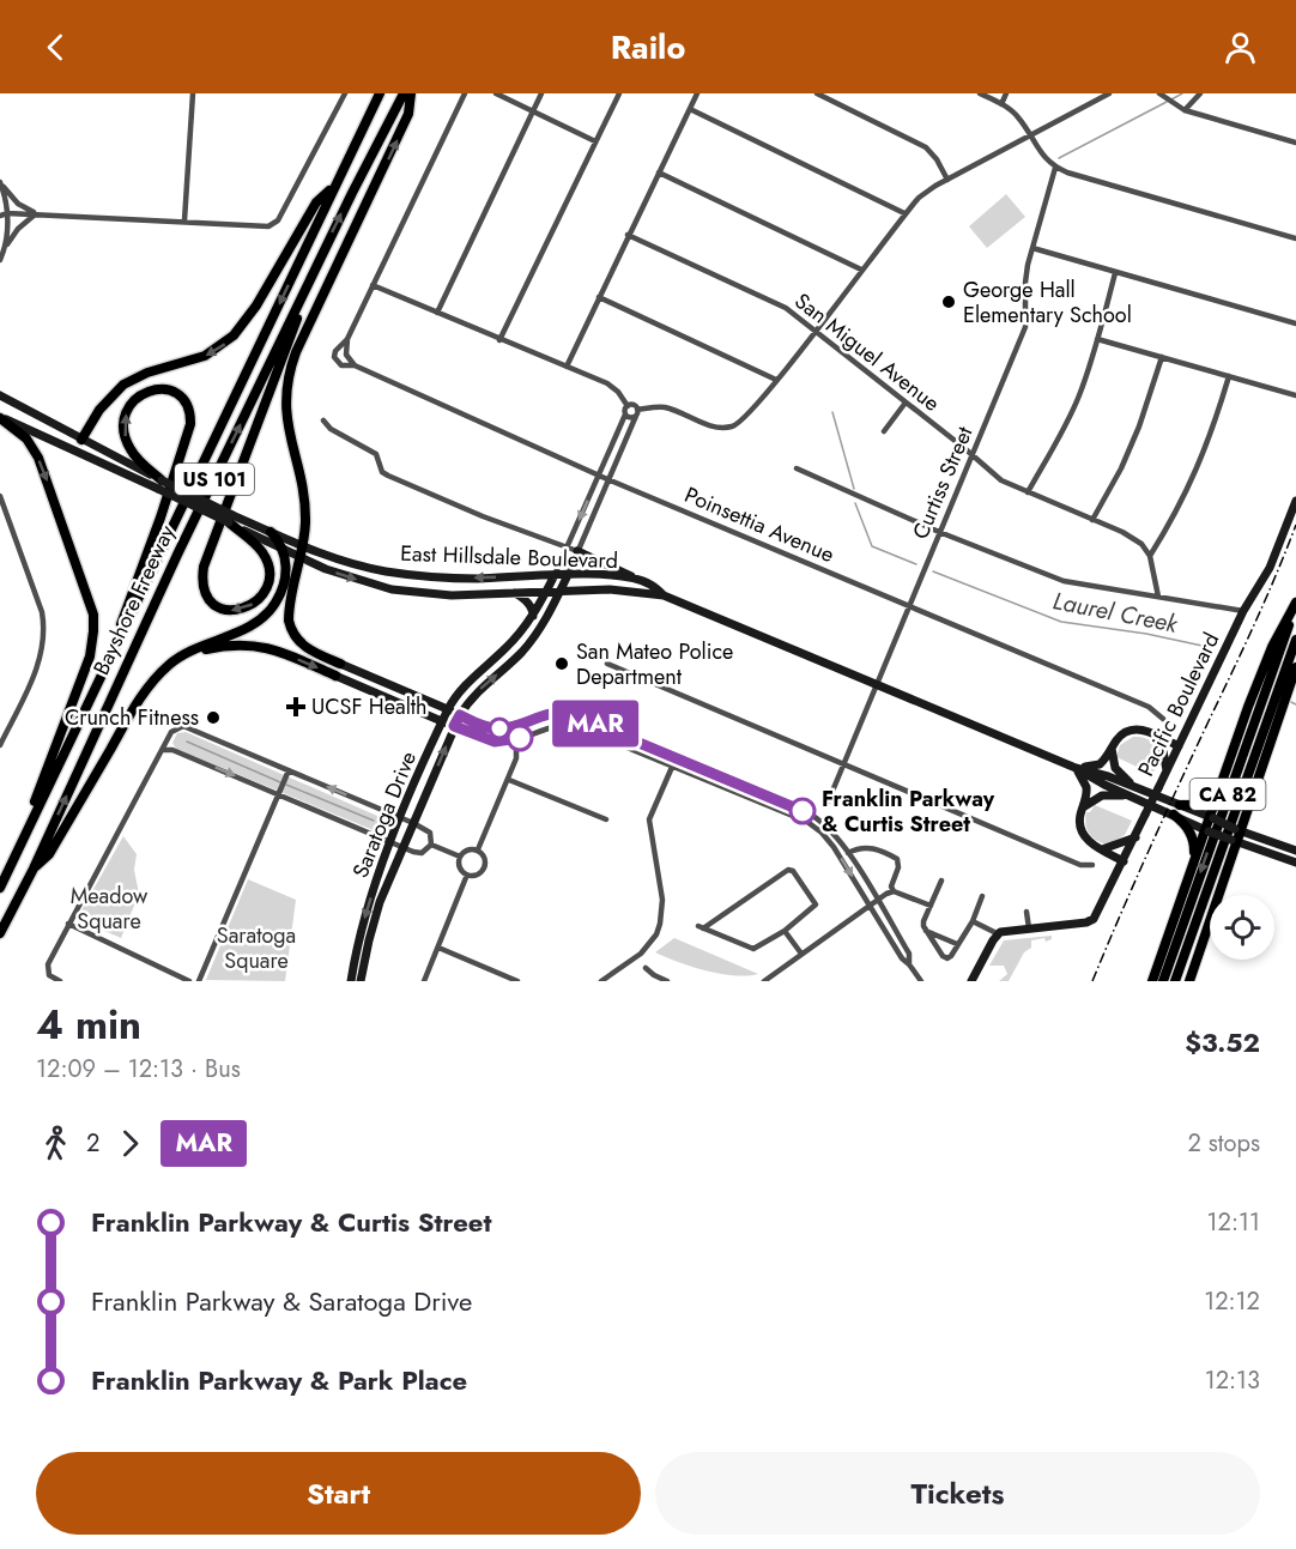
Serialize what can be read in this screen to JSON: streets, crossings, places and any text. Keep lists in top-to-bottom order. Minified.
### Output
{"streets":{"highway":["US 101","Bayshore Freeway"],"main road":["East Hillsdale Boulevard","Pacific Boulevard","CA 82","Saratoga Drive"],"street":["San Miguel Avenue","Curtiss Street","Poinsettia Avenue"]},"crossings":[["San Miguel Avenue","Curtiss Street"],["Curtiss Street","Poinsettia Avenue"],["Curtiss Street","East Hillsdale Boulevard"],["Poinsettia Avenue","Saratoga Drive"],["East Hillsdale Boulevard","Saratoga Drive"]],"water":["Laurel Creek"],"parks":["Meadow Square","Saratoga Square"],"places":{"other":["George Hall Elementary School","San Mateo Police Department","Crunch Fitness","Franklin Parkway & Curtis Street"],"health":["UCSF Health"]},"lines":["bus line MAR"],"page":{"header":"Railo","on_map":"MAR","heading":["4 min","12:09 – 12:13 · Bus","$3.52"],"legs":["2","MAR","2 stops"],"list":[{"name":"Franklin Parkway & Curtis Street","value":"12:11"},{"name":"Franklin Parkway & Saratoga Drive","value":"12:12"},{"name":"Franklin Parkway & Park Place","value":"12:13"}],"buttons":["Start","Tickets"]}}
